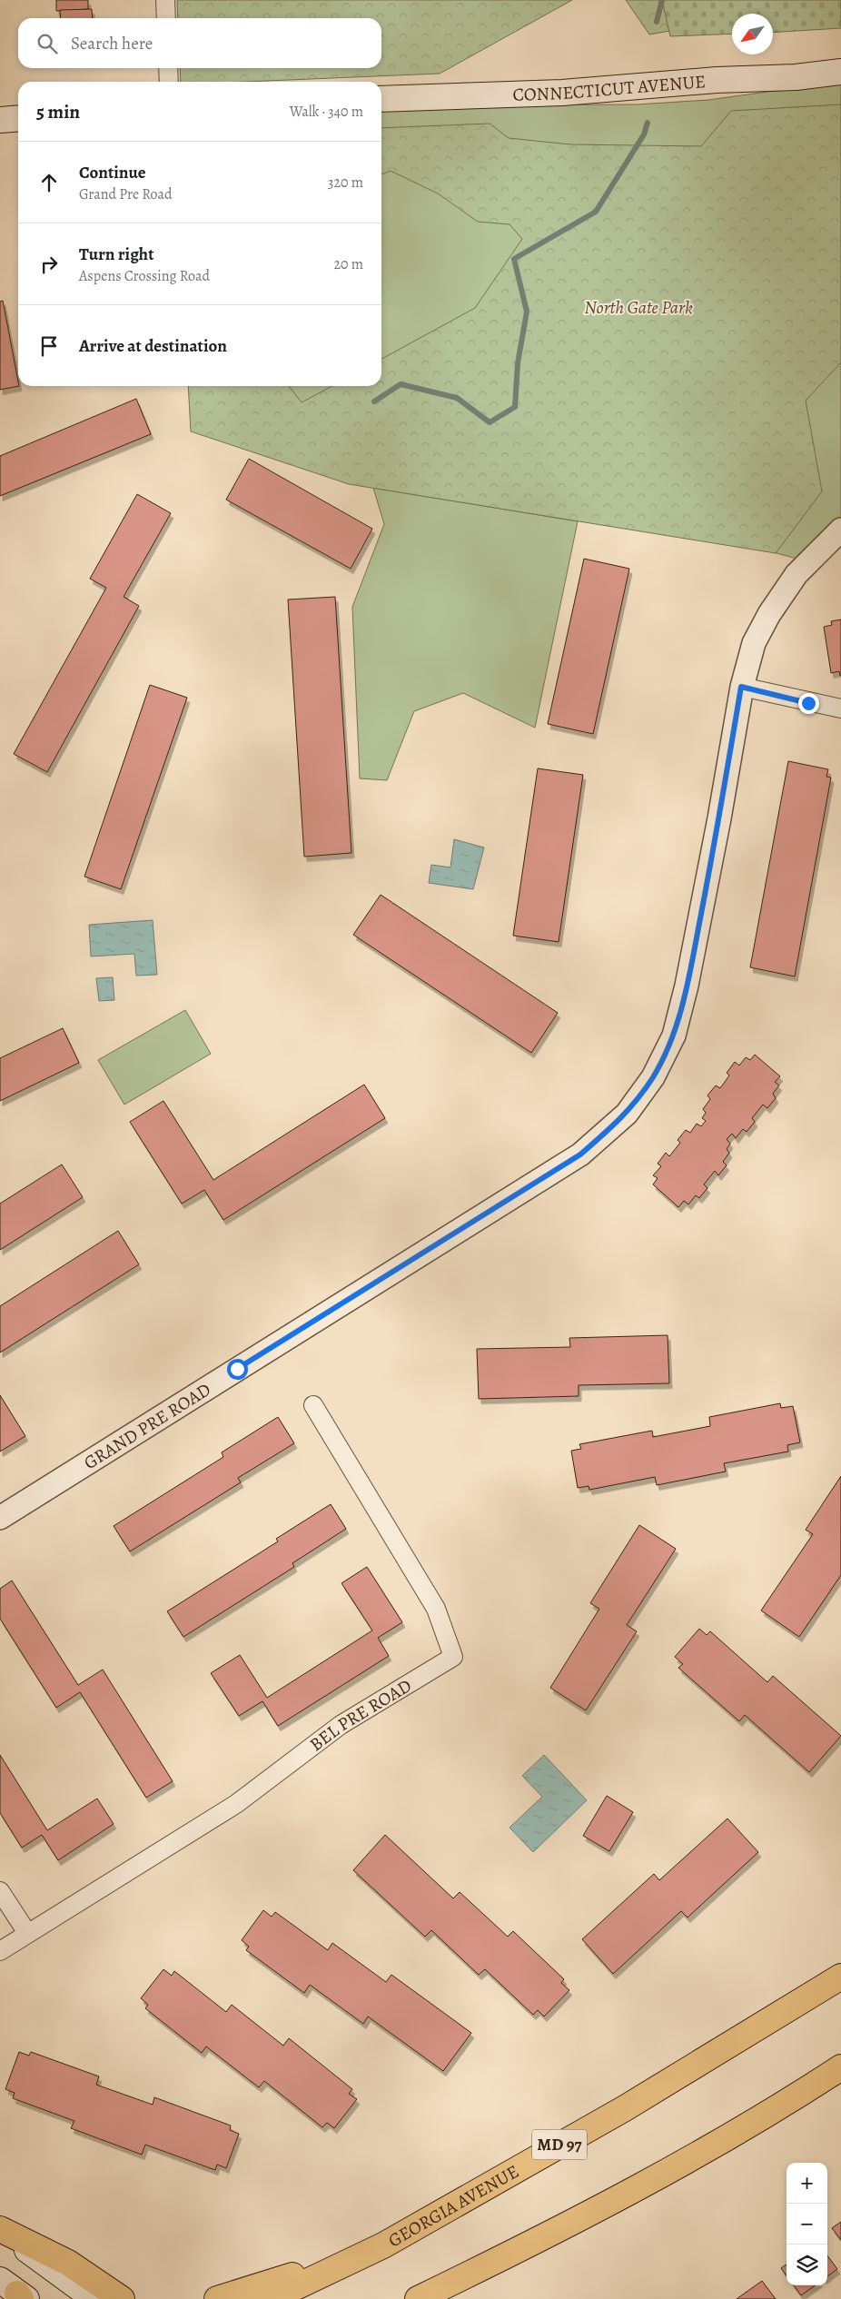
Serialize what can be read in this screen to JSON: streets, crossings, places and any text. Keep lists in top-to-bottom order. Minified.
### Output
{"streets":{"main road":["CONNECTICUT AVENUE","MD 97","GEORGIA AVENUE"],"street":["GRAND PRE ROAD","BEL PRE ROAD"]},"parks":["North Gate Park"],"north":"bottom left","page":{"search":"Search here","heading":["5 min","Walk · 340 m"],"list":[["Continue","Grand Pre Road","320 m"],["Turn right","Aspens Crossing Road","20 m"],"Arrive at destination"],"map_buttons":["+","−"]}}
